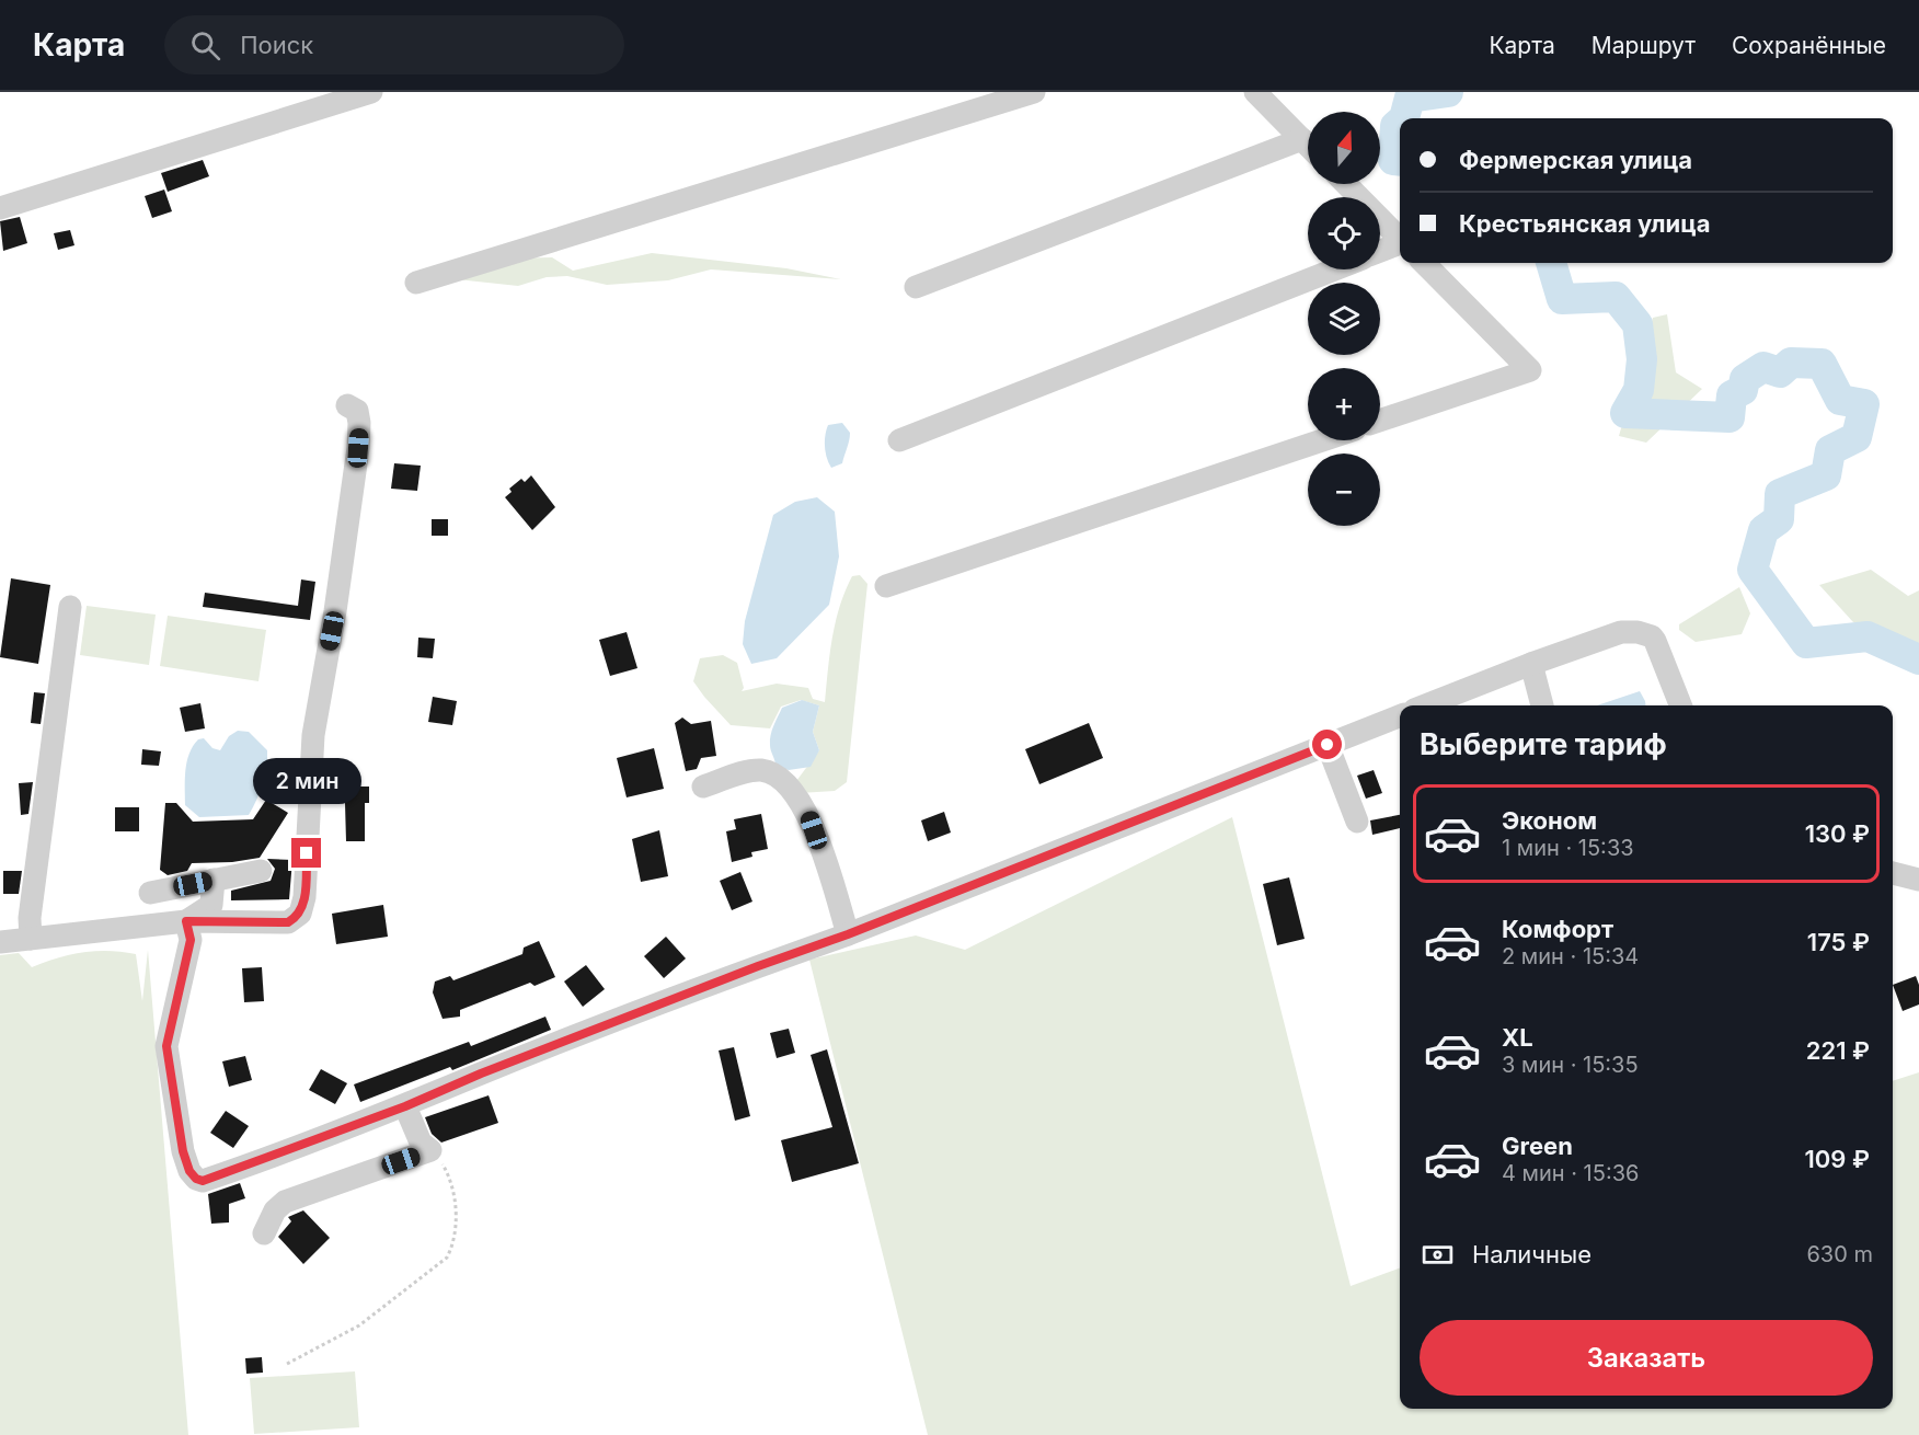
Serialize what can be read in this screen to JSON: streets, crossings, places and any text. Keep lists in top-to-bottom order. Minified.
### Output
{"north":"top","page":{"header":"Карта","search":"Поиск","nav":["Карта","Маршрут","Сохранённые"],"map_buttons":["+","−"],"banner":["Фермерская улица","Крестьянская улица"],"heading":"Выберите тариф","bubble":"2 мин","list":[{"name":"Эконом","note":"1 мин · 15:33","value":"130 ₽"},{"name":"Комфорт","note":"2 мин · 15:34","value":"175 ₽"},{"name":"XL","note":"3 мин · 15:35","value":"221 ₽"},{"name":"Green","note":"4 мин · 15:36","value":"109 ₽"}],"pay":["Наличные","630 m"],"buttons":"Заказать"}}
